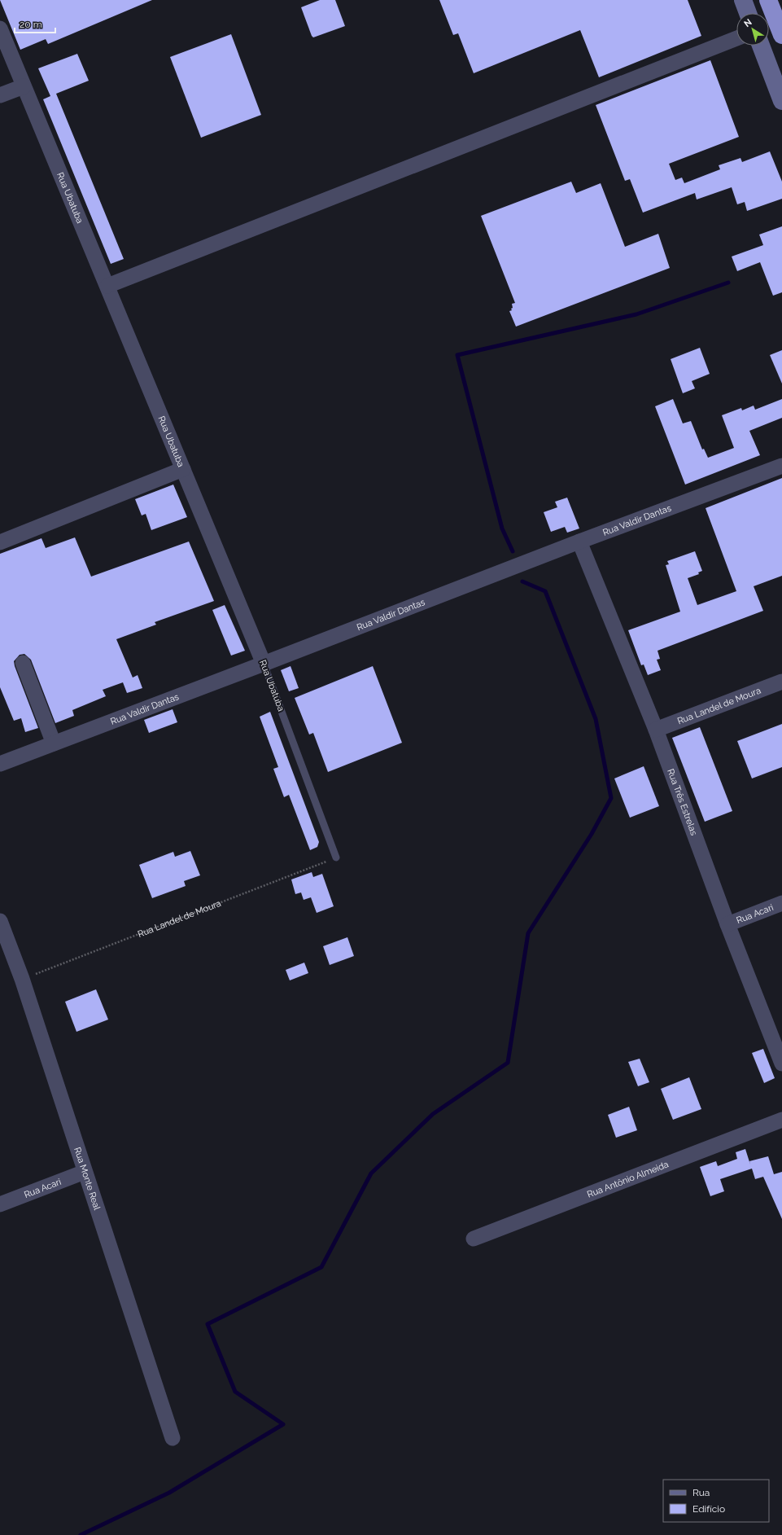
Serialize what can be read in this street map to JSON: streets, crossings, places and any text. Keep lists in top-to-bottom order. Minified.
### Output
{"streets":{"street":["Rua Ubatuba","Rua Valdir Dantas","Rua Landel de Moura","Rua Três Estrelas","Rua Acari","Rua Monte Real","Rua Antônio Almeida"]},"crossings":[["Rua Ubatuba","Rua Valdir Dantas"],["Rua Ubatuba","Rua Landel de Moura"],["Rua Valdir Dantas","Rua Três Estrelas"],["Rua Landel de Moura","Rua Três Estrelas"],["Rua Landel de Moura","Rua Monte Real"],["Rua Três Estrelas","Rua Acari"],["Rua Acari","Rua Monte Real"]],"legend":["Rua","Edifício"],"scale_bar":"20 m","north":"top left"}
